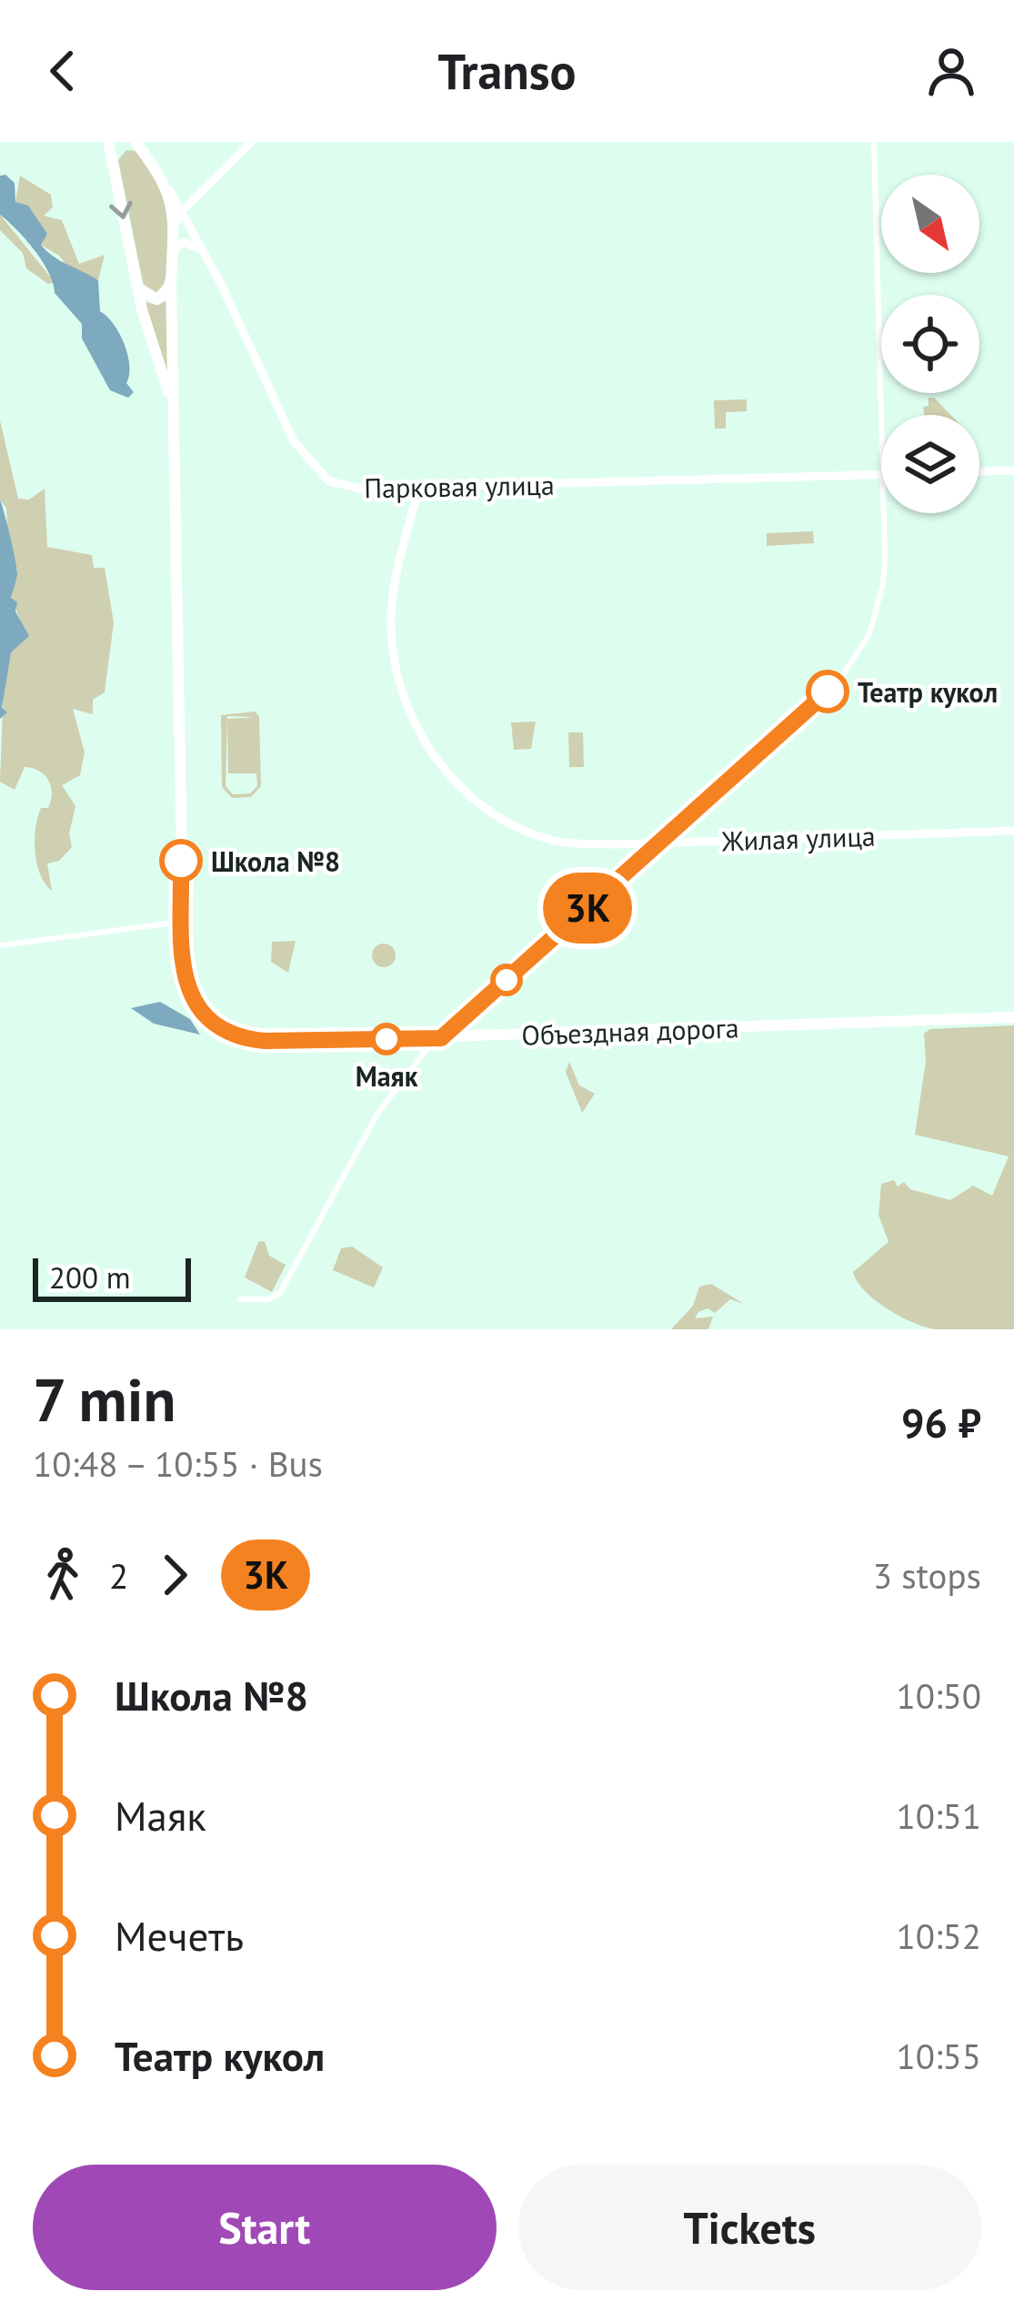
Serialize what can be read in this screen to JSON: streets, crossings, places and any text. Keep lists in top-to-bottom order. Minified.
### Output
{"streets":{"main road":["Парковая улица","Жилая улица","Объездная дорога"]},"crossings":[["Парковая улица","Жилая улица"]],"places":["Театр кукол","Школа №8","Маяк"],"lines":["bus line 3К"],"scale_bar":"200 m","north":"bottom right","page":{"header":"Transo","on_map":"3К","scale":"200 m","heading":["7 min","10:48 – 10:55 · Bus","96 ₽"],"legs":["2","3К","3 stops"],"list":[{"name":"Школа №8","value":"10:50"},{"name":"Маяк","value":"10:51"},{"name":"Мечеть","value":"10:52"},{"name":"Театр кукол","value":"10:55"}],"buttons":["Start","Tickets"]}}
